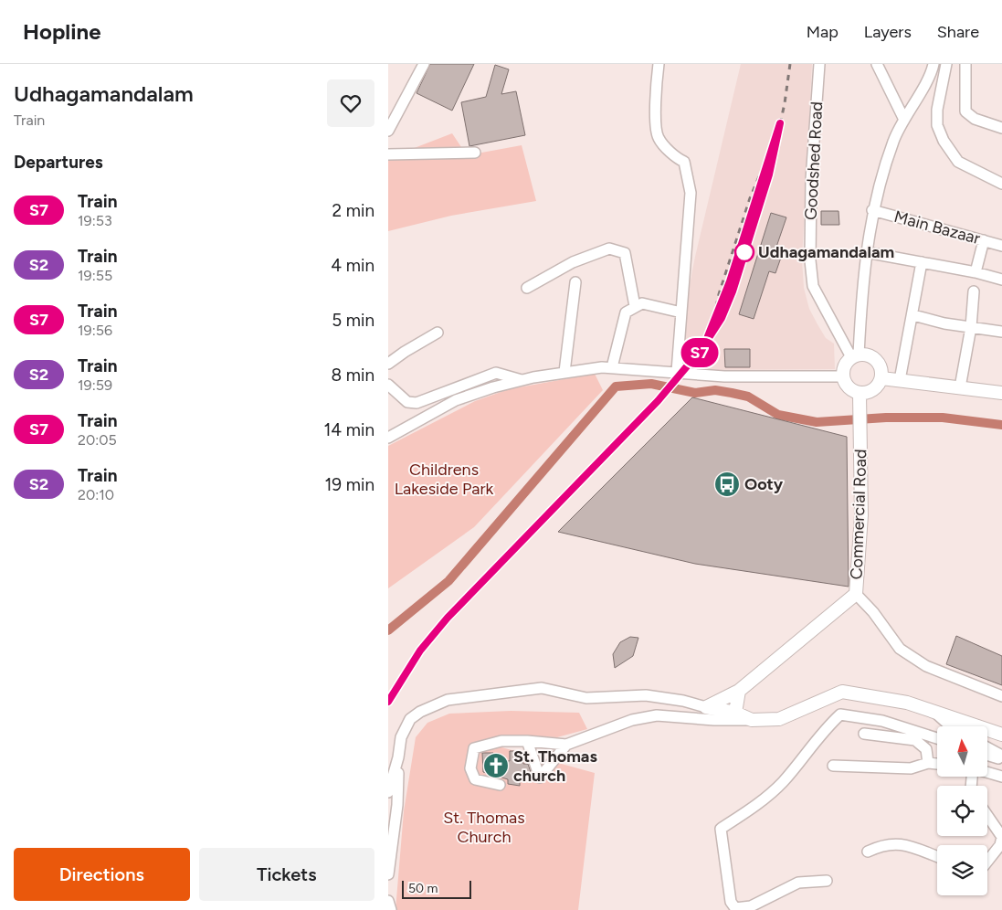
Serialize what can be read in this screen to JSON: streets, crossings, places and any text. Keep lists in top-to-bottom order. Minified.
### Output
{"streets":{"main road":["Commercial Road"],"street":["Goodshed Road","Main Bazaar"]},"crossings":[["Goodshed Road","Commercial Road"]],"parks":["Childrens Lakeside Park","St. Thomas Church"],"places":{"other":["Udhagamandalam"],"bus stop":["Ooty"],"church":["St. Thomas church"]},"scale_bar":"50 m","north":"top","page":{"header":"Hopline","nav":["Map","Layers","Share"],"heading":[["Udhagamandalam","Train"],"Departures"],"on_map":"S7","list":[{"mark":"S7","name":"Train","note":"19:53","value":"2 min"},{"mark":"S2","name":"Train","note":"19:55","value":"4 min"},{"mark":"S7","name":"Train","note":"19:56","value":"5 min"},{"mark":"S2","name":"Train","note":"19:59","value":"8 min"},{"mark":"S7","name":"Train","note":"20:05","value":"14 min"},{"mark":"S2","name":"Train","note":"20:10","value":"19 min"}],"buttons":["Directions","Tickets"],"scale":"50 m"}}
